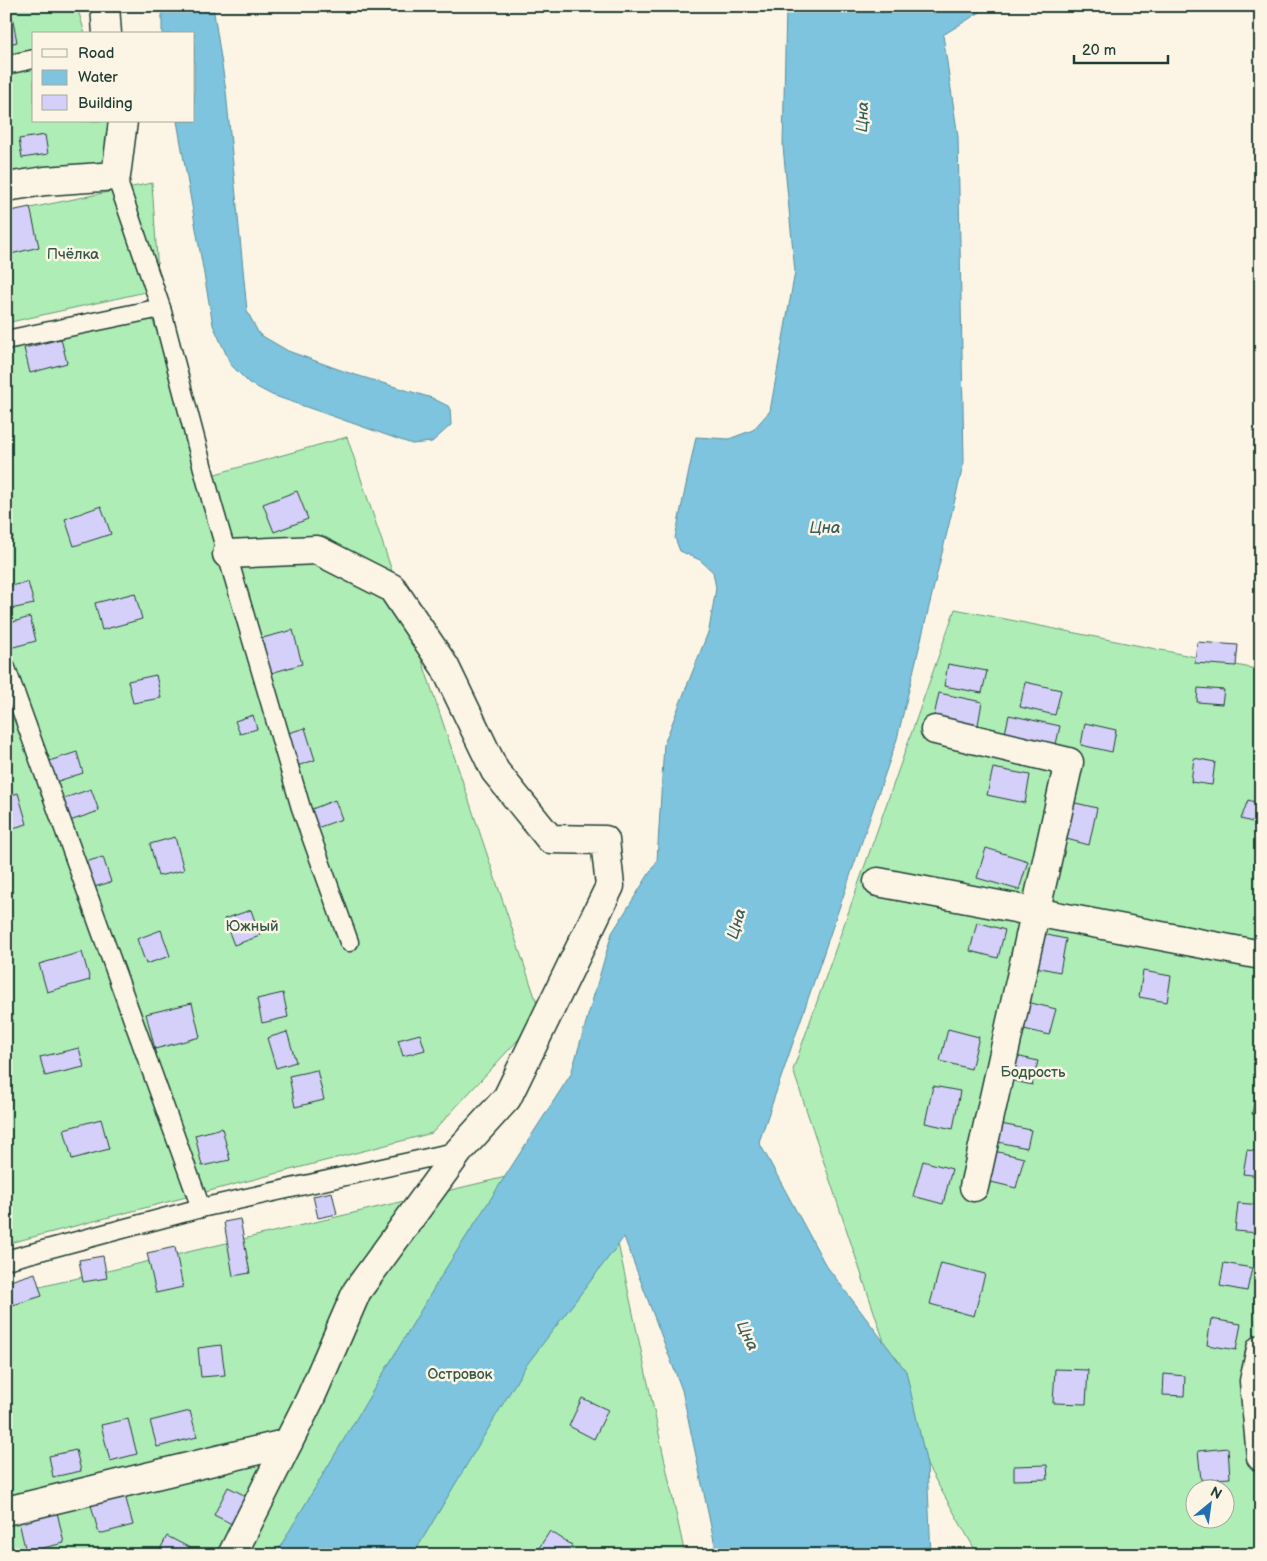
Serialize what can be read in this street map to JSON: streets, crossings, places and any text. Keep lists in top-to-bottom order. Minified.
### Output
{"water":["Цна"],"parks":["Пчёлка","Южный","Бодрость","Островок"],"legend":["Road","Water","Building"],"scale_bar":"20 m","north":"top right"}
